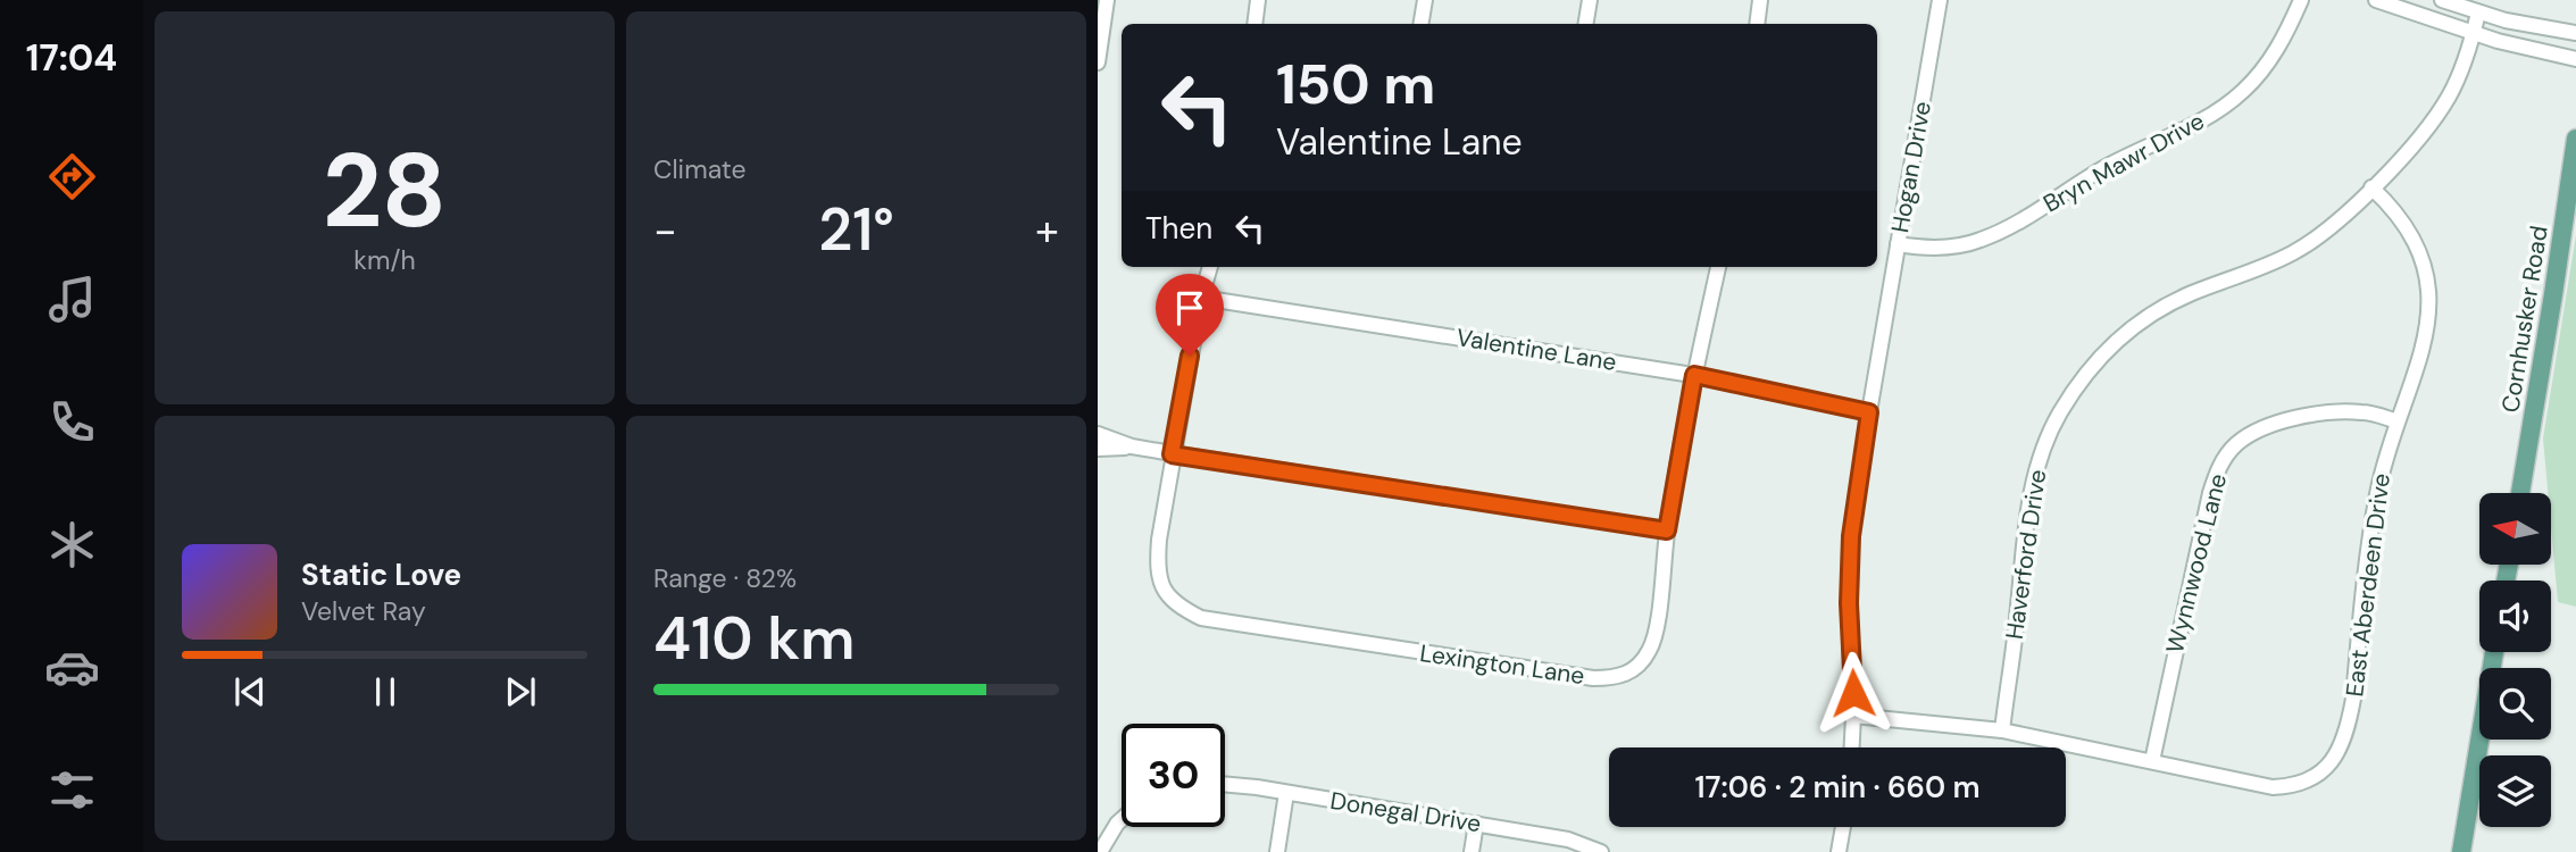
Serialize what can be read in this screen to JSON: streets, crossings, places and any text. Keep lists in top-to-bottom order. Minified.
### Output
{"streets":{"main road":["Cornhusker Road"],"street":["Bryn Mawr Drive","Hogan Drive","Valentine Lane","Haverford Drive","Wynnwood Lane","East Aberdeen Drive","Lexington Lane","Donegal Drive"]},"crossings":[["Bryn Mawr Drive","Hogan Drive"],["Hogan Drive","Valentine Lane"],["Valentine Lane","Lexington Lane"],["Haverford Drive","East Aberdeen Drive"],["Wynnwood Lane","East Aberdeen Drive"]],"north":"left","page":{"tabs":"17:04","tile":[["28","km/h"],"Climate",["Range · 82%","410 km"]],"turn":["150 m","Valentine Lane"],"then":"Then","heat":["−","21°","+"],"song":["Static Love","Velvet Ray"],"limit":"30","trip":"17:06 · 2 min · 660 m"}}
